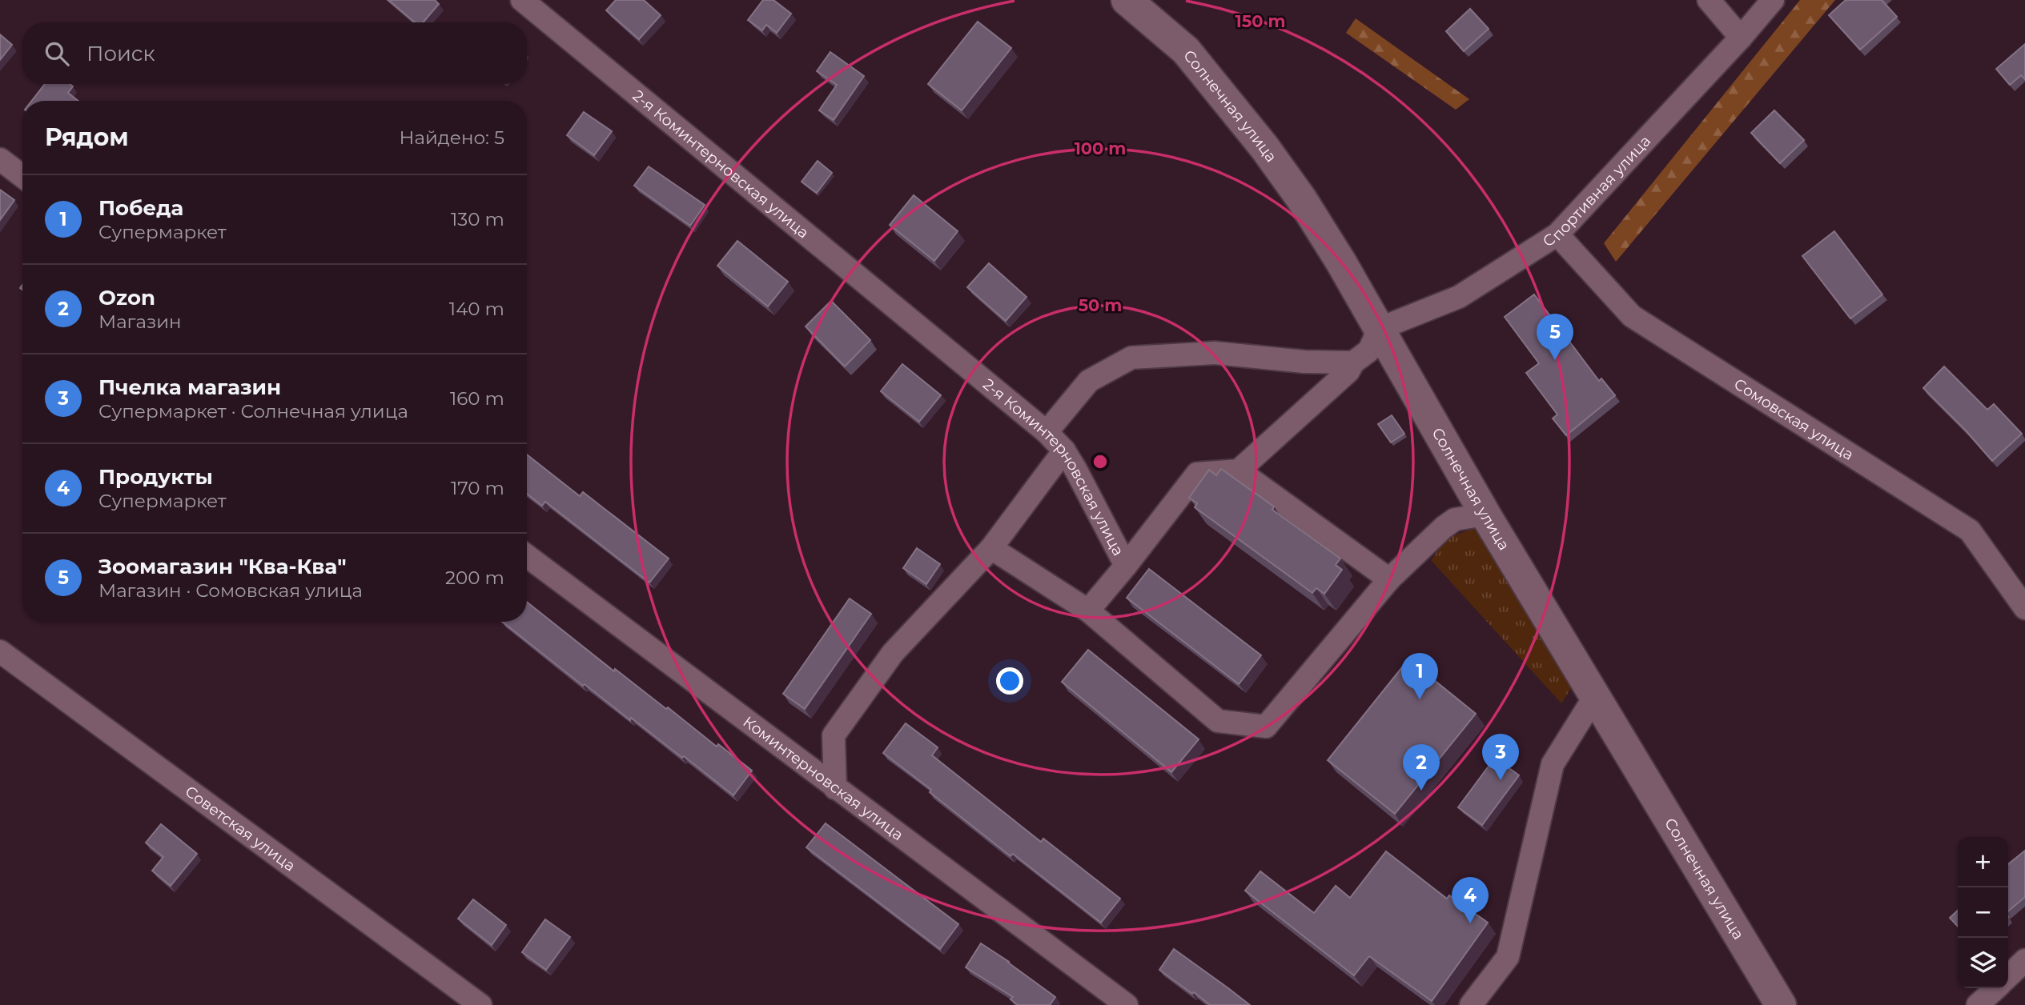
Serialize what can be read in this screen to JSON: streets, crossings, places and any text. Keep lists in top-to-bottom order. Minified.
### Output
{"streets":{"street":["Солнечная улица","2-я Коминтерновская улица","Спортивная улица","Сомовская улица","Коминтерновская улица","Советская улица"]},"crossings":[["Солнечная улица","Спортивная улица"],["Спортивная улица","Сомовская улица"]],"page":{"search":"Поиск","heading":["Рядом","Найдено: 5"],"list":[{"mark":"1","name":"Победа","note":"Супермаркет","value":"130 m"},{"mark":"2","name":"Ozon","note":"Магазин","value":"140 m"},{"mark":"3","name":"Пчелка магазин","note":"Супермаркет · Солнечная улица","value":"160 m"},{"mark":"4","name":"Продукты","note":"Супермаркет","value":"170 m"},{"mark":"5","name":"Зоомагазин \"Ква-Ква\"","note":"Магазин · Сомовская улица","value":"200 m"}],"pins":["5","1","3","2","4"],"map_buttons":["+","−"]},"rings":["150 m","100 m","50 m"]}
